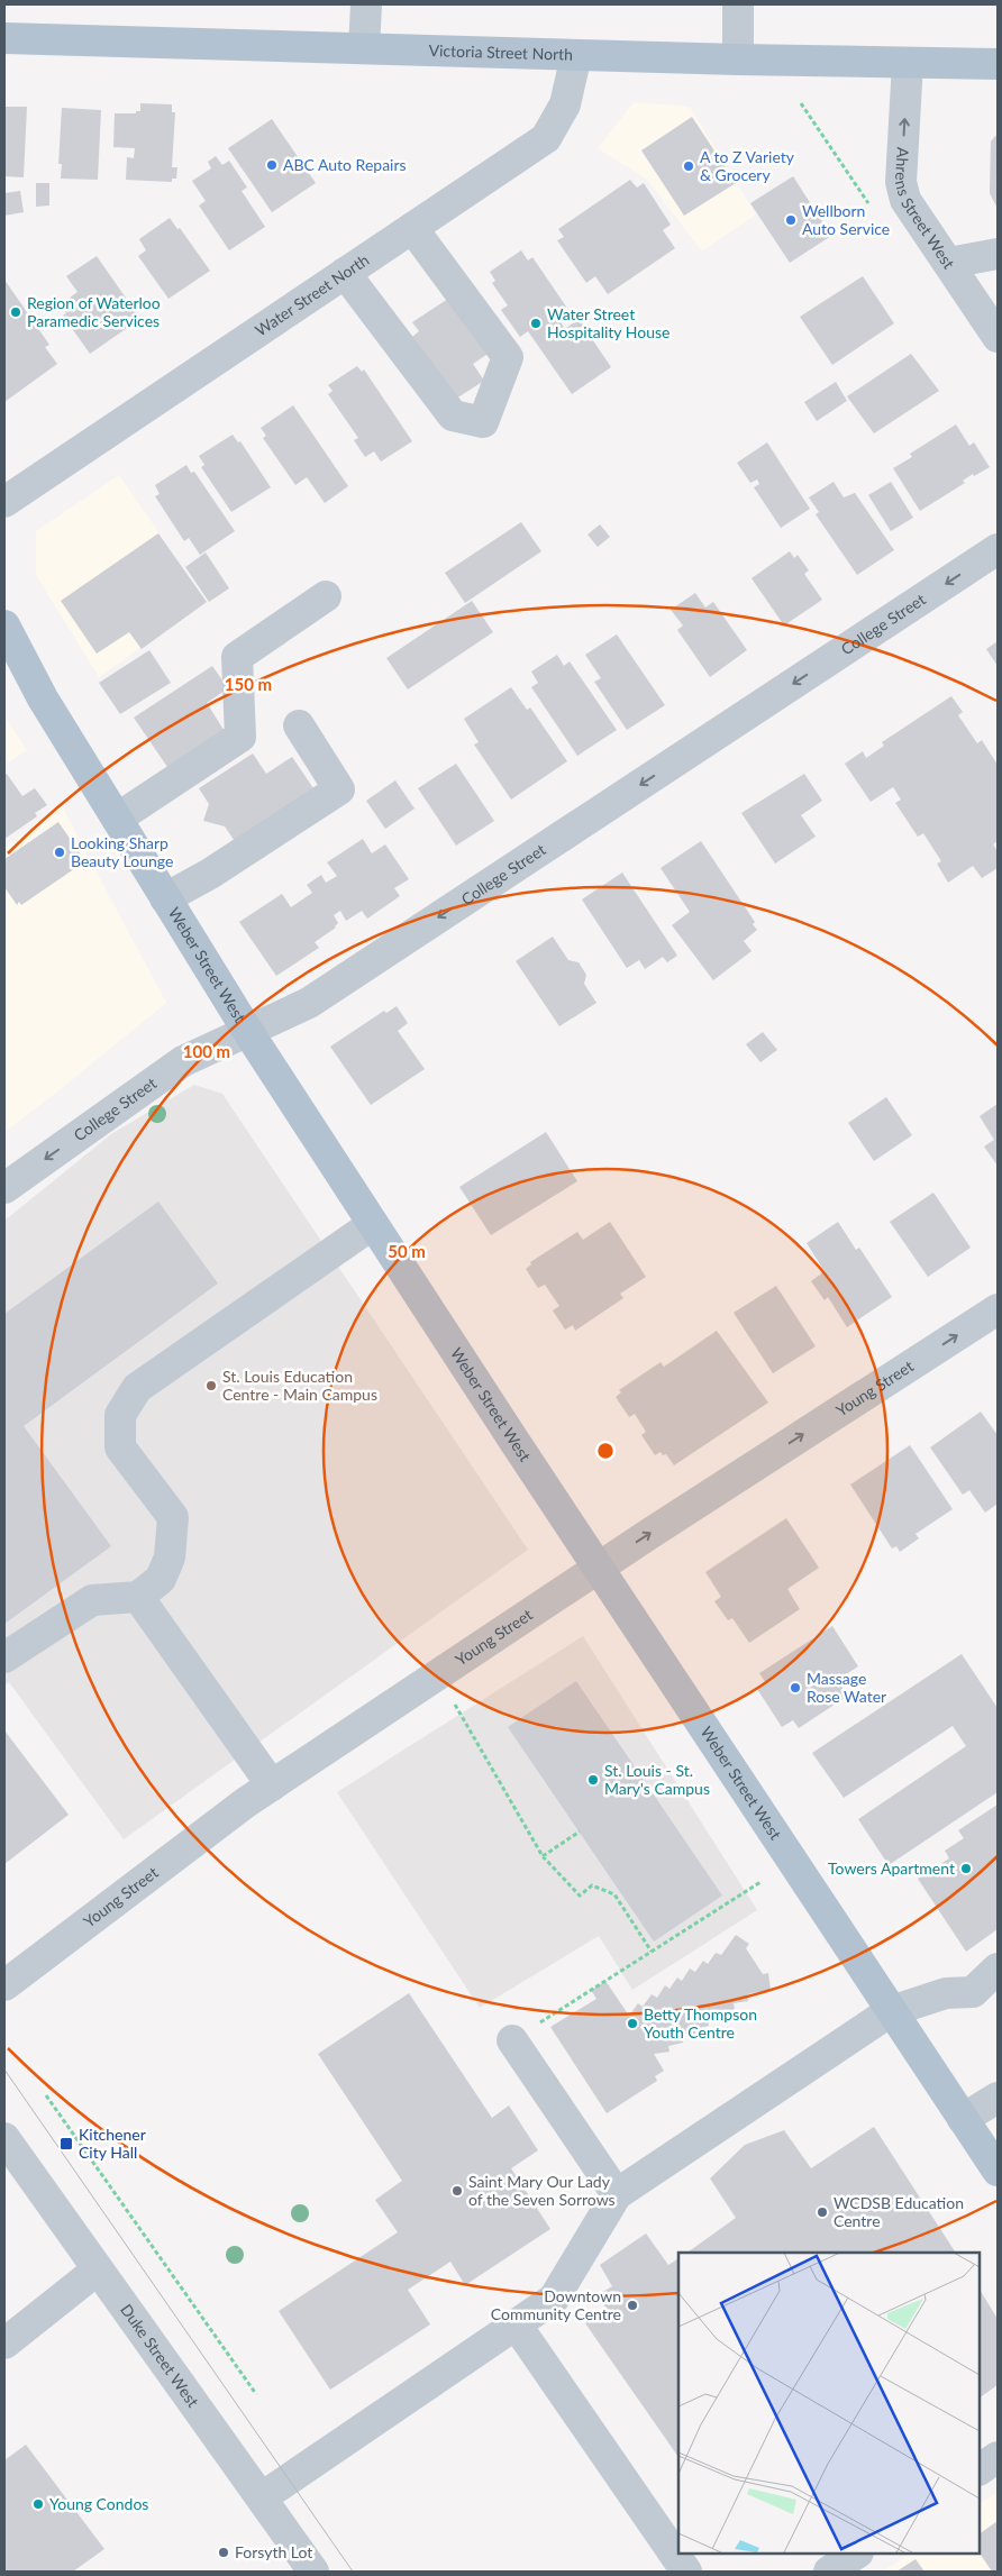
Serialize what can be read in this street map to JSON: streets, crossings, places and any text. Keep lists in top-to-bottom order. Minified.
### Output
{"streets":{"main road":["Victoria Street North","Weber Street West"],"street":["Ahrens Street West","Water Street North","College Street","Young Street","Duke Street West"]},"crossings":[["Victoria Street North","Ahrens Street West"],["Victoria Street North","Water Street North"],["College Street","Weber Street West"],["Weber Street West","Young Street"]],"one_way":["Ahrens Street West","College Street","Young Street"],"places":{"other":["ABC Auto Repairs","A to Z Variety & Grocery","Wellborn Auto Service","Region of Waterloo Paramedic Services","Water Street Hospitality House","Looking Sharp Beauty Lounge","St. Louis Education Centre - Main Campus","Massage Rose Water","St. Louis - St. Mary's Campus","Towers Apartment","Betty Thompson Youth Centre","Saint Mary Our Lady of the Seven Sorrows","WCDSB Education Centre","Downtown Community Centre","Young Condos","Forsyth Lot"],"transit":["Kitchener City Hall"]},"rings":["150 m","100 m","50 m"]}
